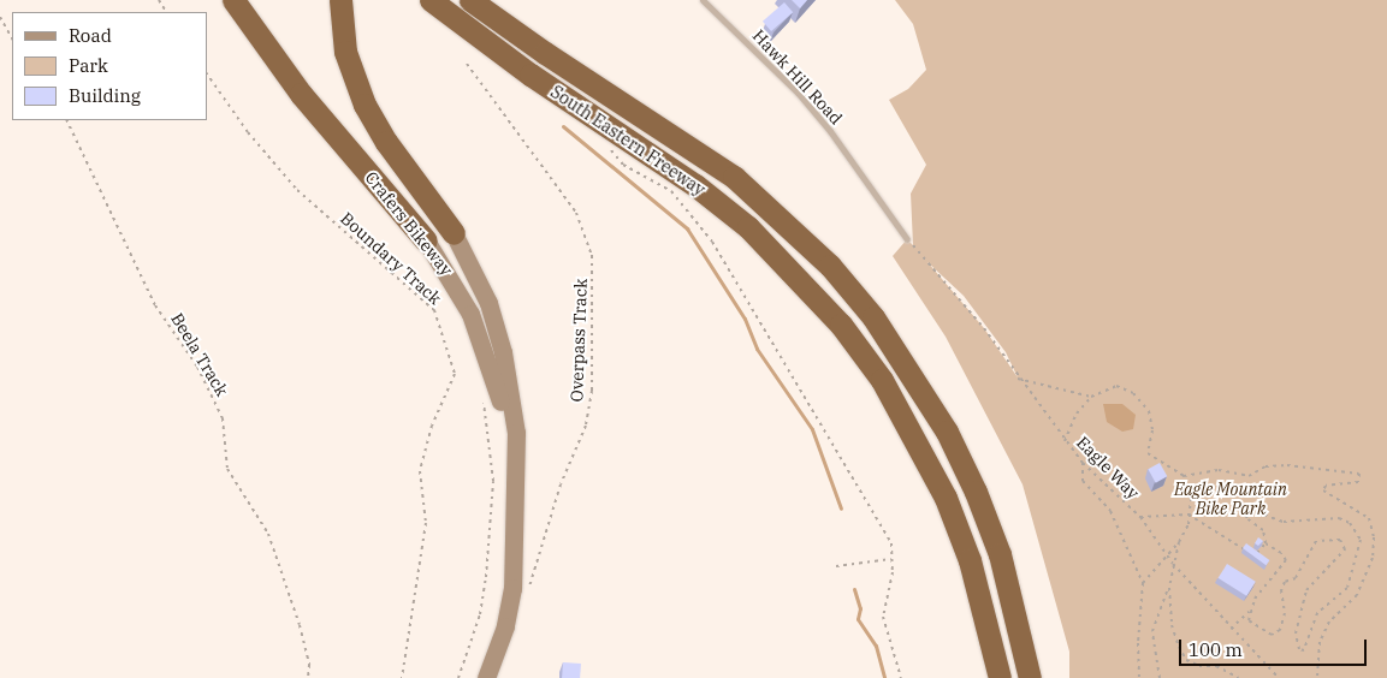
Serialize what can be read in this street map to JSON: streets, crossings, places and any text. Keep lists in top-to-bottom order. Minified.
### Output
{"streets":{"highway":["South Eastern Freeway"],"lane":["Hawk Hill Road"],"path":["Boundary Track","Overpass Track","Beela Track","Eagle Way"]},"crossings":[["Hawk Hill Road","Eagle Way"]],"parks":["Eagle Mountain Bike Park"],"legend":["Road","Park","Building"],"scale_bar":"100 m"}
